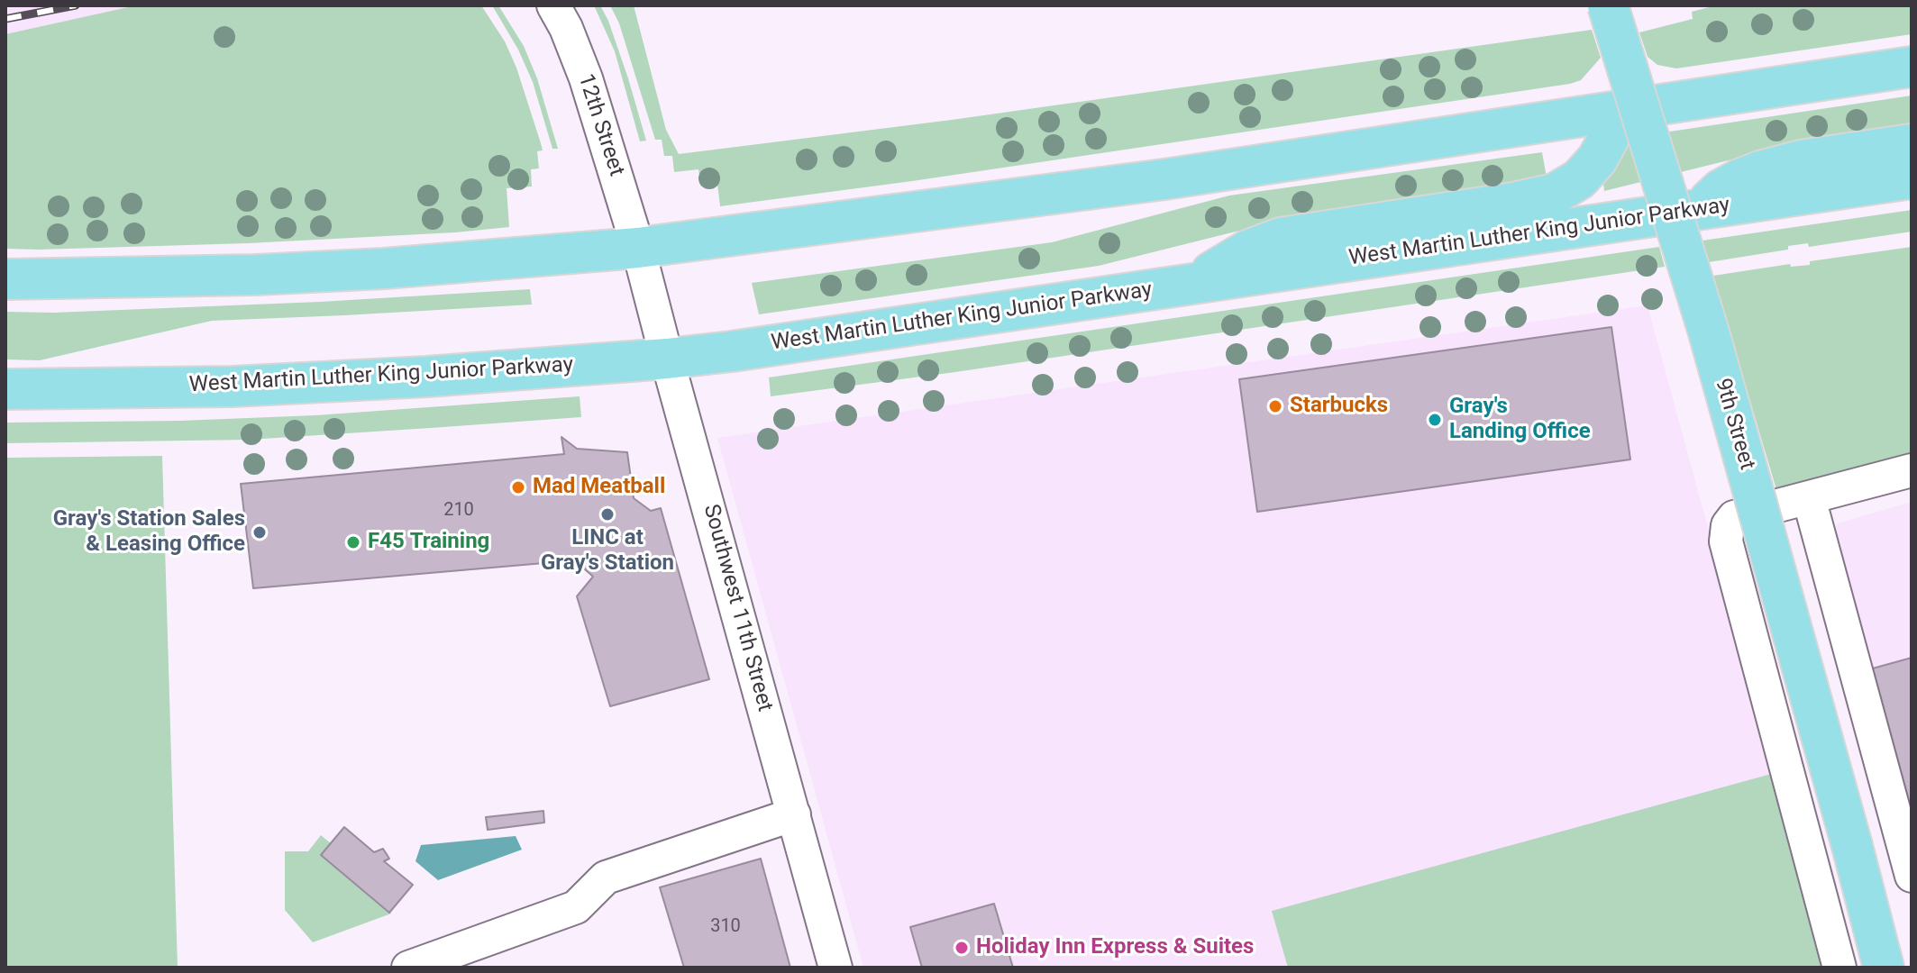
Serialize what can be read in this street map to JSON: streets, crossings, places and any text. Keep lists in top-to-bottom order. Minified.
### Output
{"streets":{"main road":["West Martin Luther King Junior Parkway","9th Street"],"street":["12th Street","Southwest 11th Street"]},"crossings":[["12th Street","Southwest 11th Street"],["West Martin Luther King Junior Parkway","Southwest 11th Street"]],"places":["Starbucks","Gray's Landing Office","Mad Meatball","LINC at Gray's Station","Gray's Station Sales & Leasing Office","F45 Training","Holiday Inn Express & Suites"],"house_numbers":["210","310"]}
